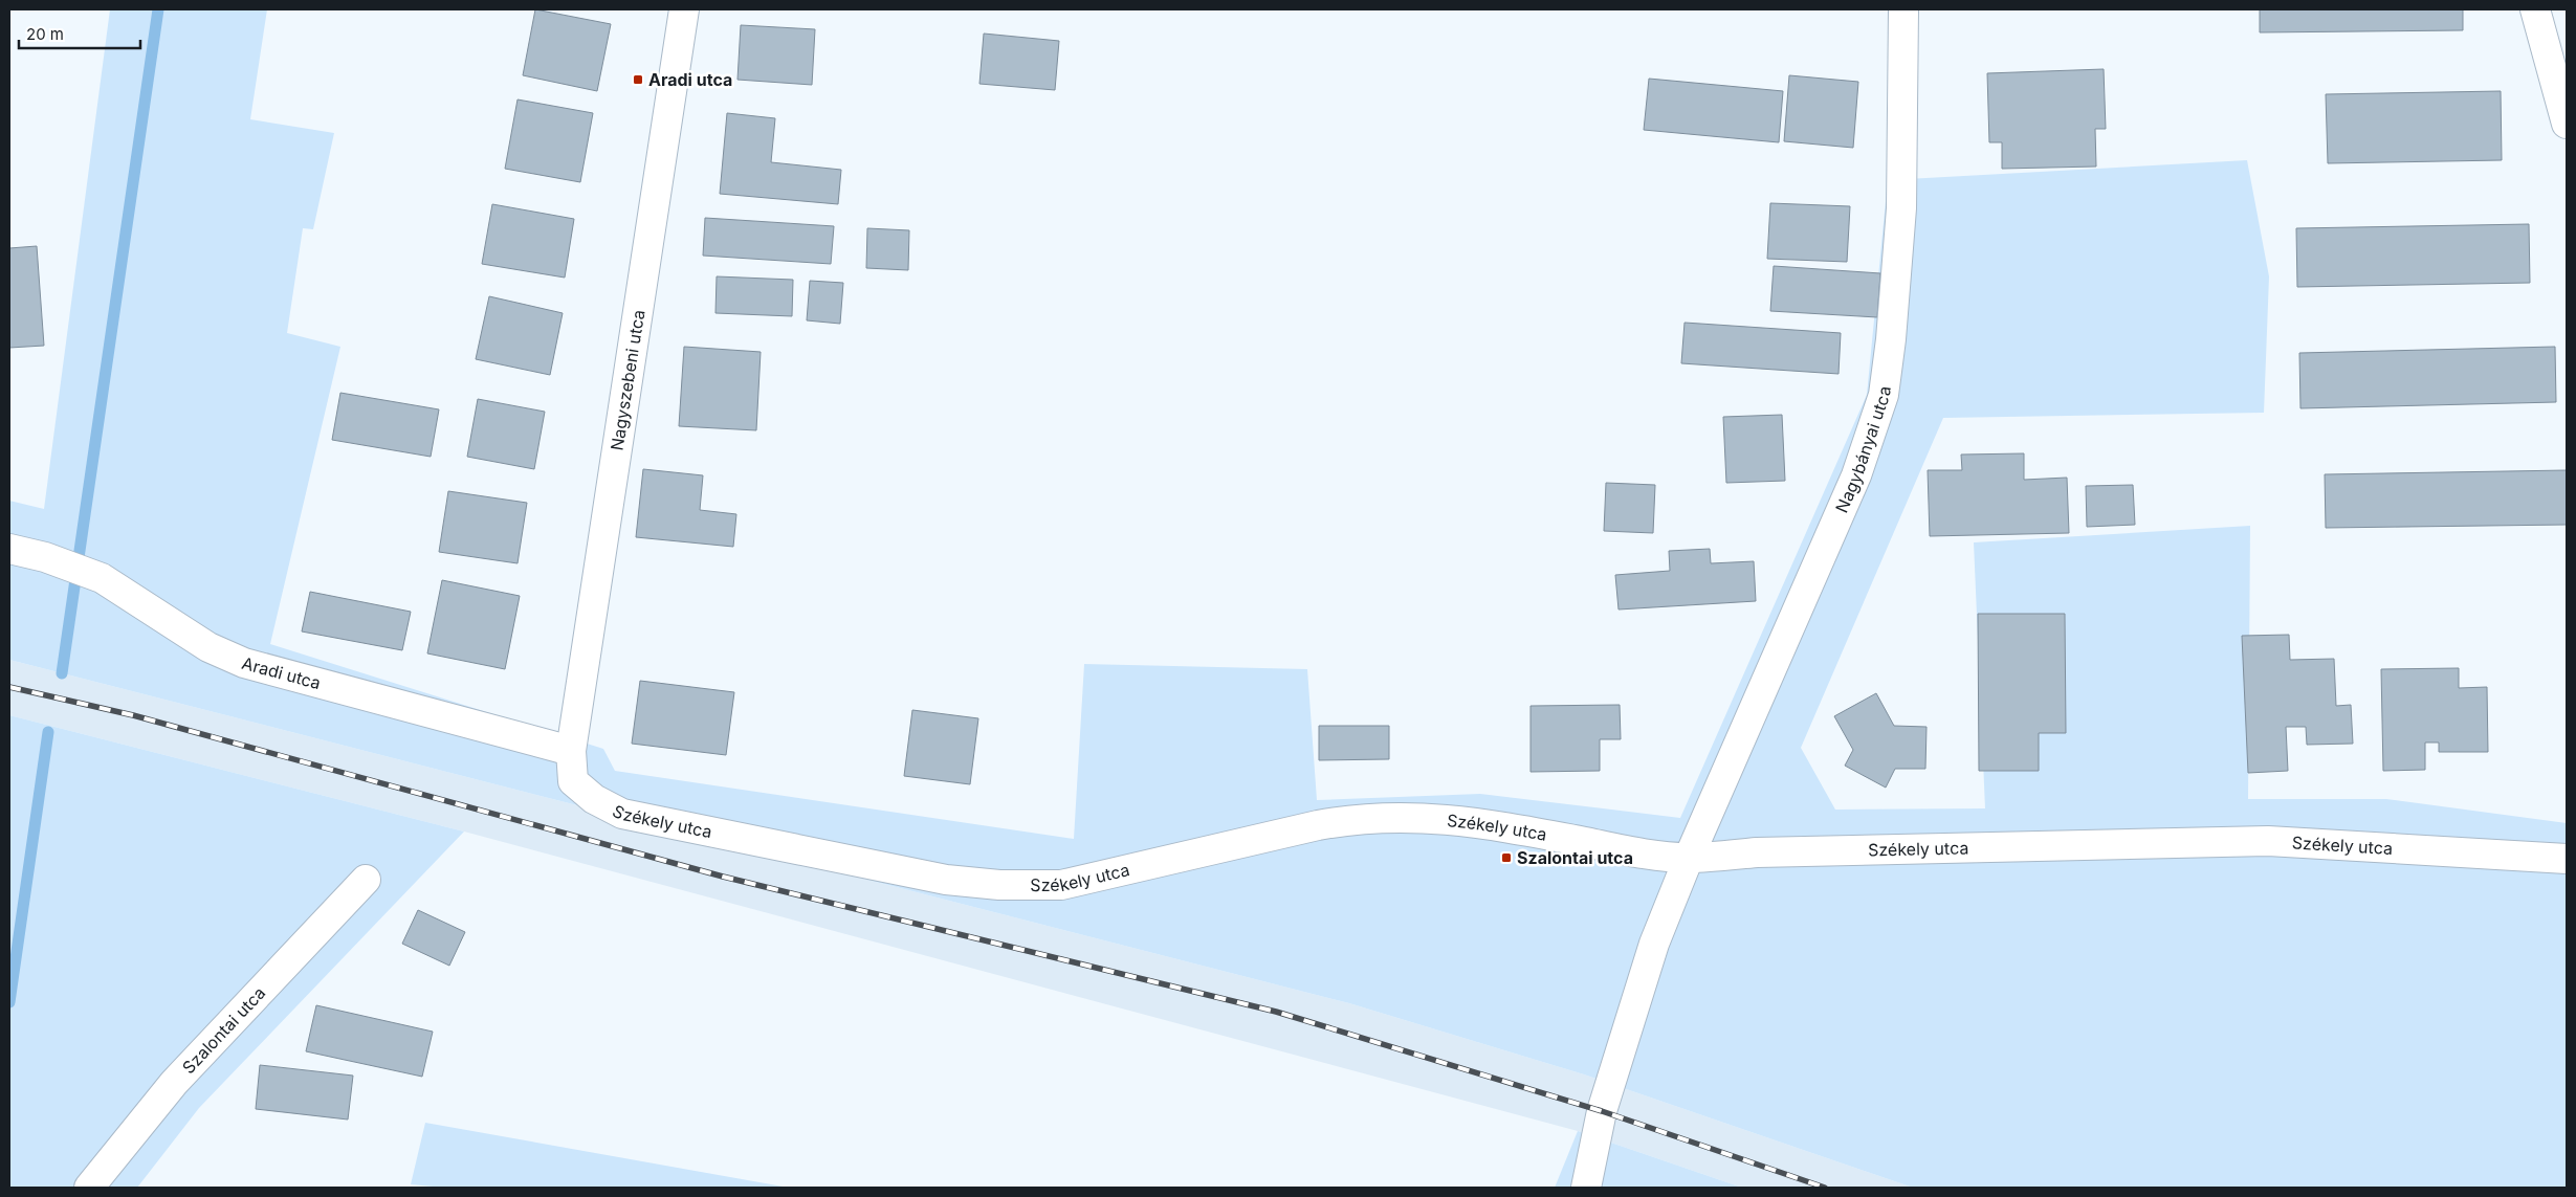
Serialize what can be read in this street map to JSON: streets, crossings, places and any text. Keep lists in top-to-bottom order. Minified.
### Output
{"streets":{"street":["Nagyszebeni utca","Nagybányai utca","Aradi utca","Székely utca","Szalontai utca"]},"crossings":[["Nagyszebeni utca","Aradi utca"],["Nagyszebeni utca","Székely utca"],["Nagybányai utca","Székely utca"],["Aradi utca","Székely utca"]],"places":{"transit":["Aradi utca","Szalontai utca"]},"scale_bar":"20 m"}
